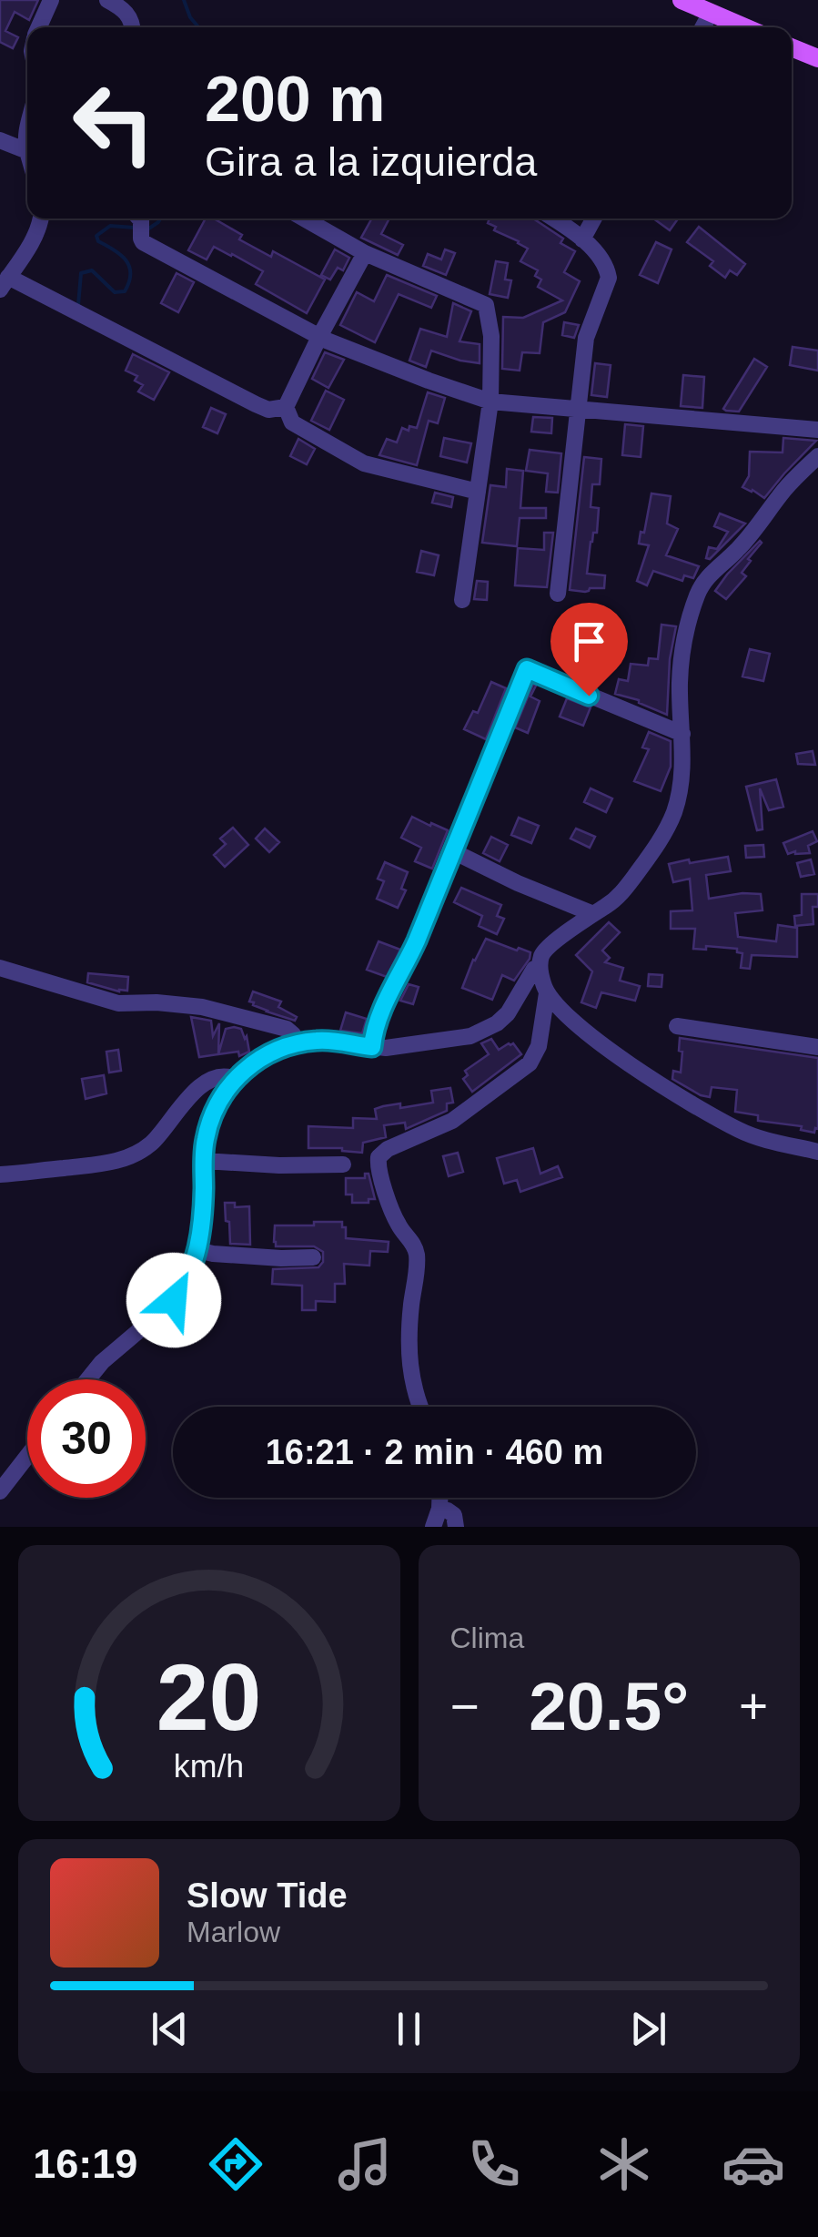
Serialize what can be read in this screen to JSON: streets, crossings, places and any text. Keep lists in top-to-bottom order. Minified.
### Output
{"page":{"turn":["200 m","Gira a la izquierda"],"limit":"30","trip":"16:21 · 2 min · 460 m","tile":"Clima","heat":["−","20.5°","+"],"song":["Slow Tide","Marlow"],"tabs":"16:19","gauge":["20","km/h"]}}
